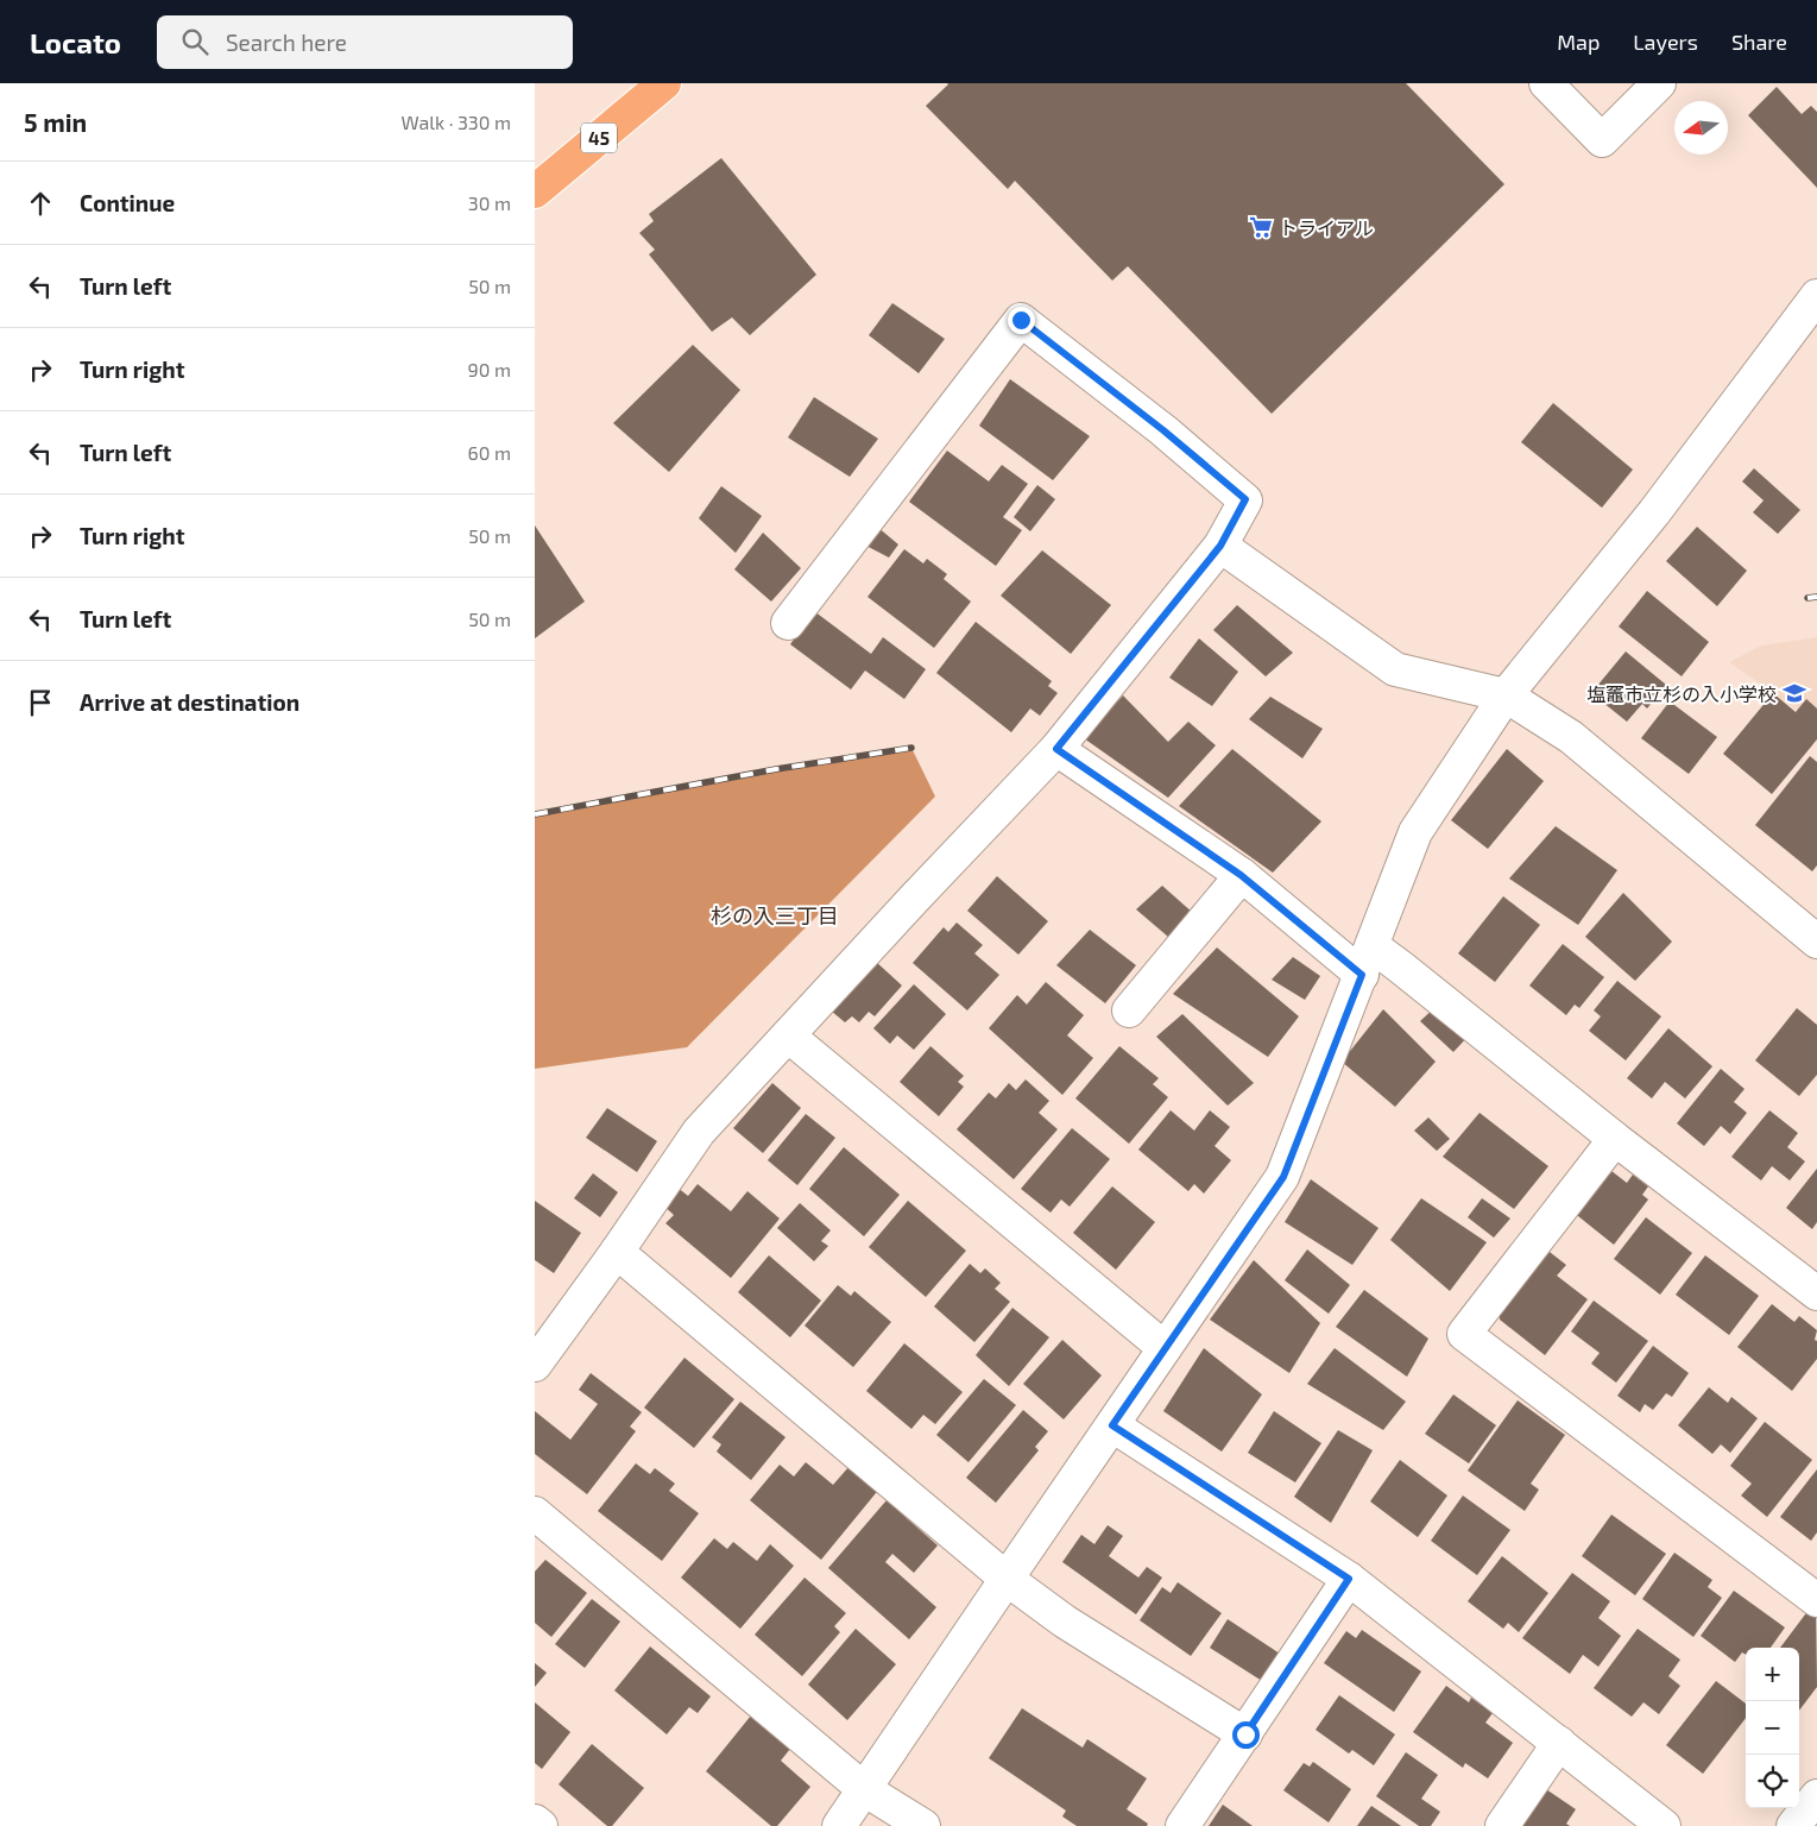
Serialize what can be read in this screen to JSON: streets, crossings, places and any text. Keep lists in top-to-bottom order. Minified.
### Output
{"streets":{"highway":["45"]},"districts":["杉の入三丁目"],"places":{"supermarket":["トライアル"],"school or university":["塩竈市立杉の入小学校"]},"north":"left","page":{"header":"Locato","search":"Search here","nav":["Map","Layers","Share"],"heading":["5 min","Walk · 330 m"],"list":[["Continue","30 m"],["Turn left","50 m"],["Turn right","90 m"],["Turn left","60 m"],["Turn right","50 m"],["Turn left","50 m"],"Arrive at destination"],"map_buttons":["+","−"]}}
